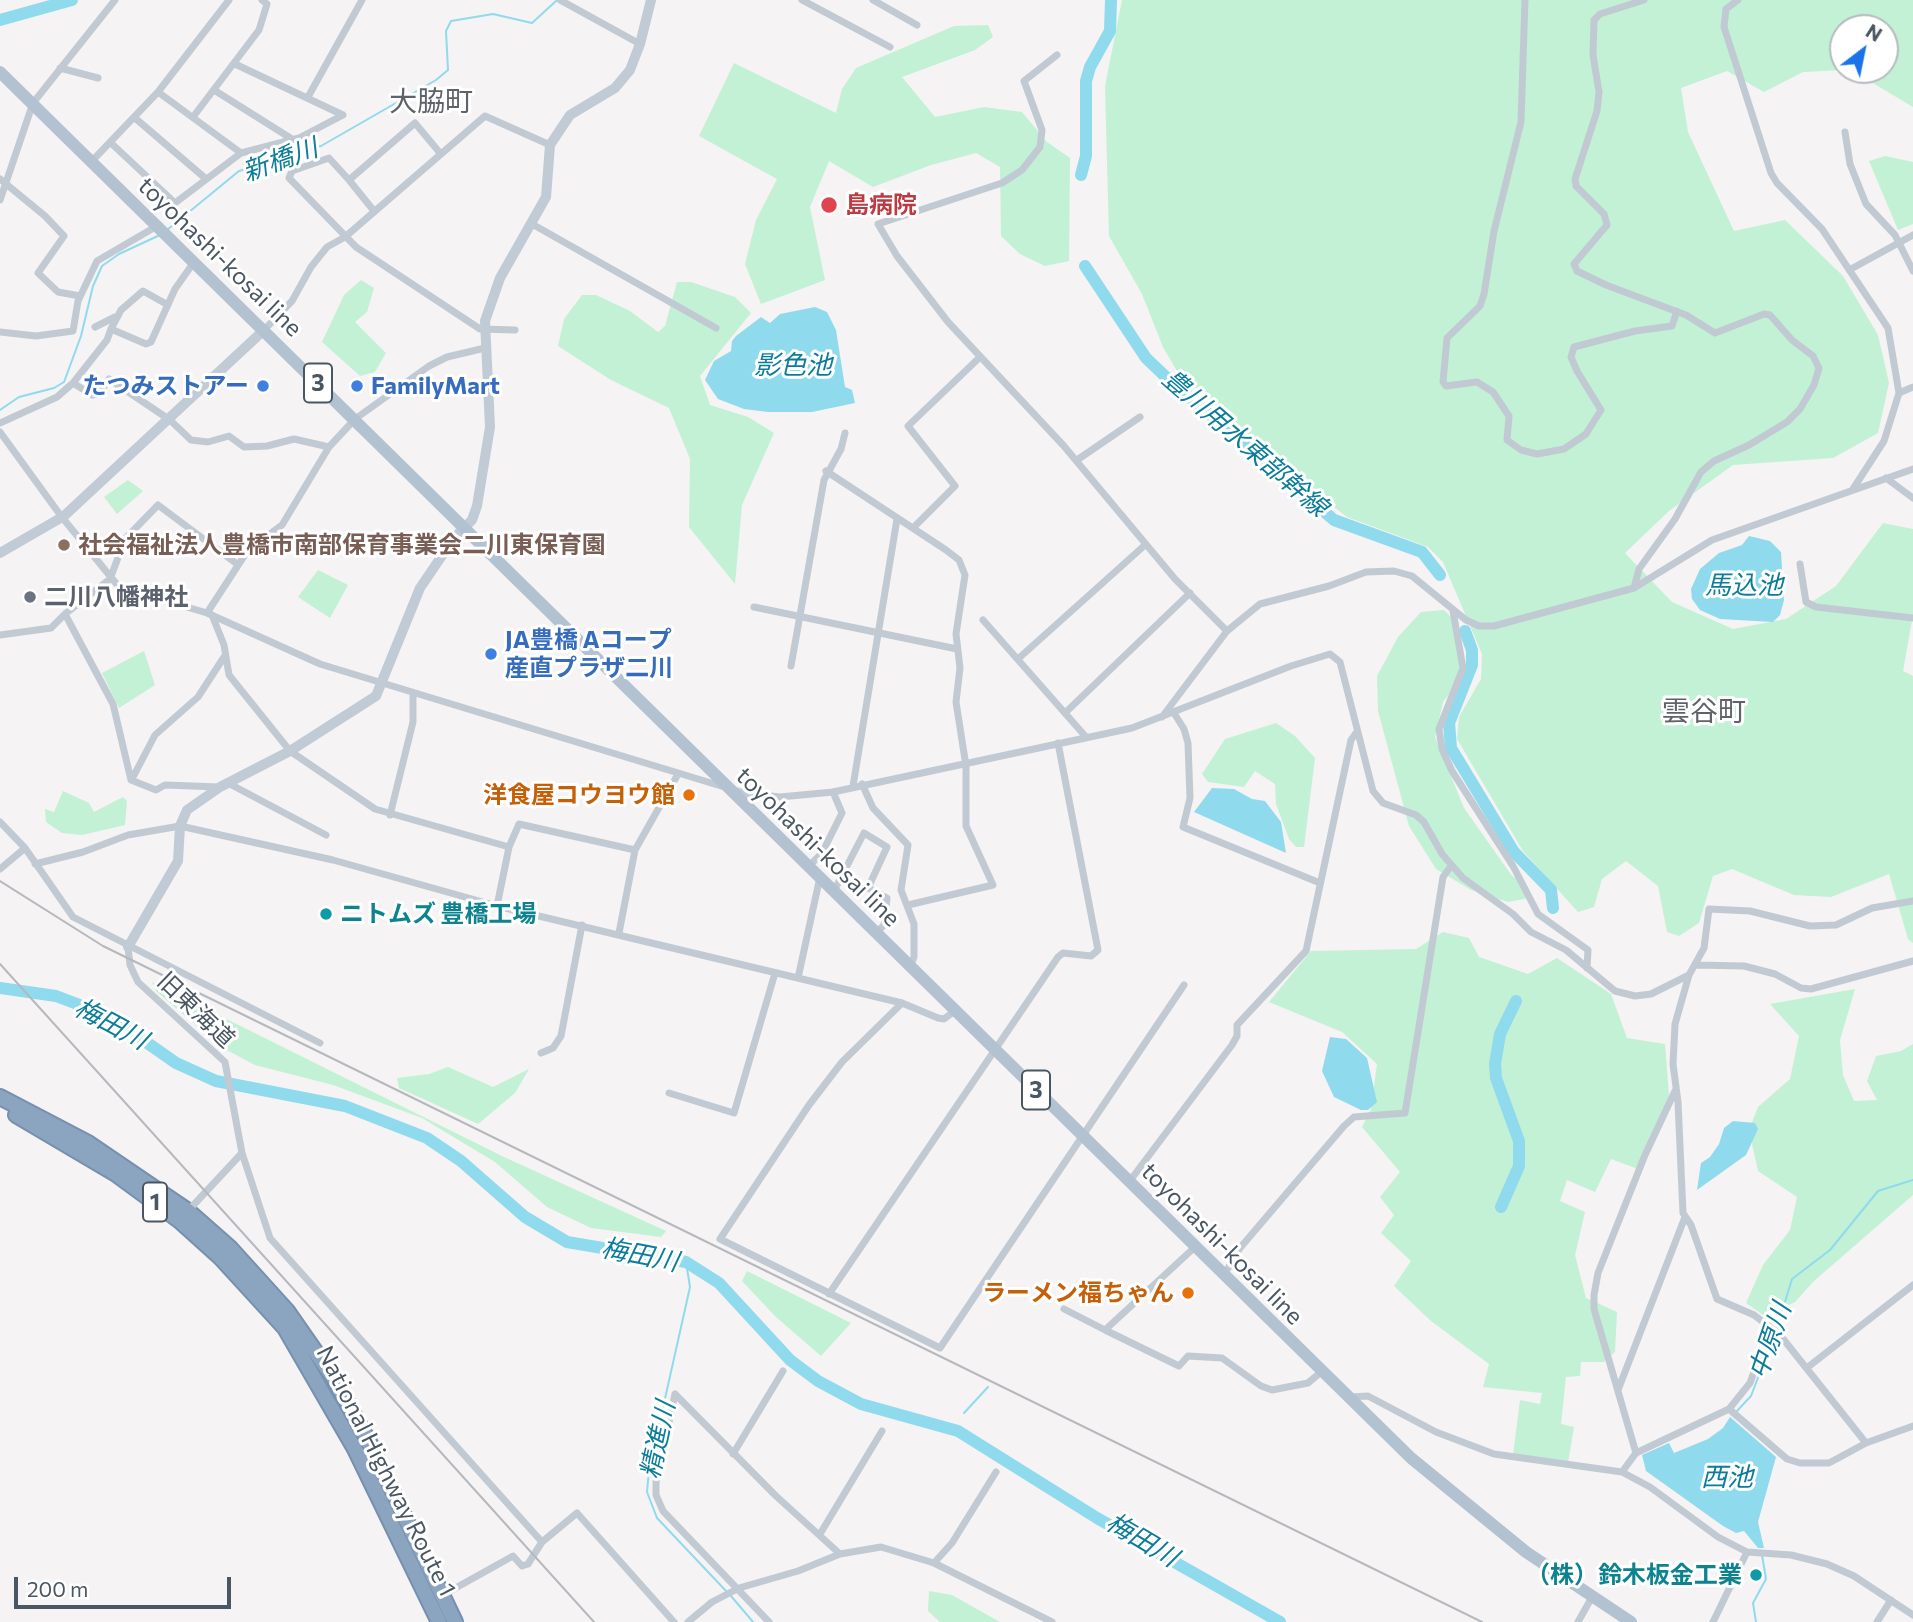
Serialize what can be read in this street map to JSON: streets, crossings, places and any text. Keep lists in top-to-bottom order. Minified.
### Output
{"streets":{"highway":["1","National Highway Route 1"],"main road":["toyohashi-kosai line","3"],"street":["旧東海道"]},"districts":["大脇町","雲谷町"],"water":["新橋川","影色池","豊川用水東部幹線","馬込池","梅田川","中原川","精進川","西池"],"places":["島病院","たつみストアー","FamilyMart","社会福祉法人豊橋市南部保育事業会二川東保育園","二川八幡神社","JA豊橋 Aコープ 産直プラザ二川","洋食屋コウヨウ館","ニトムズ 豊橋工場","ラーメン福ちゃん","（株）鈴木板金工業"],"scale_bar":"200 m","north":"top right"}
